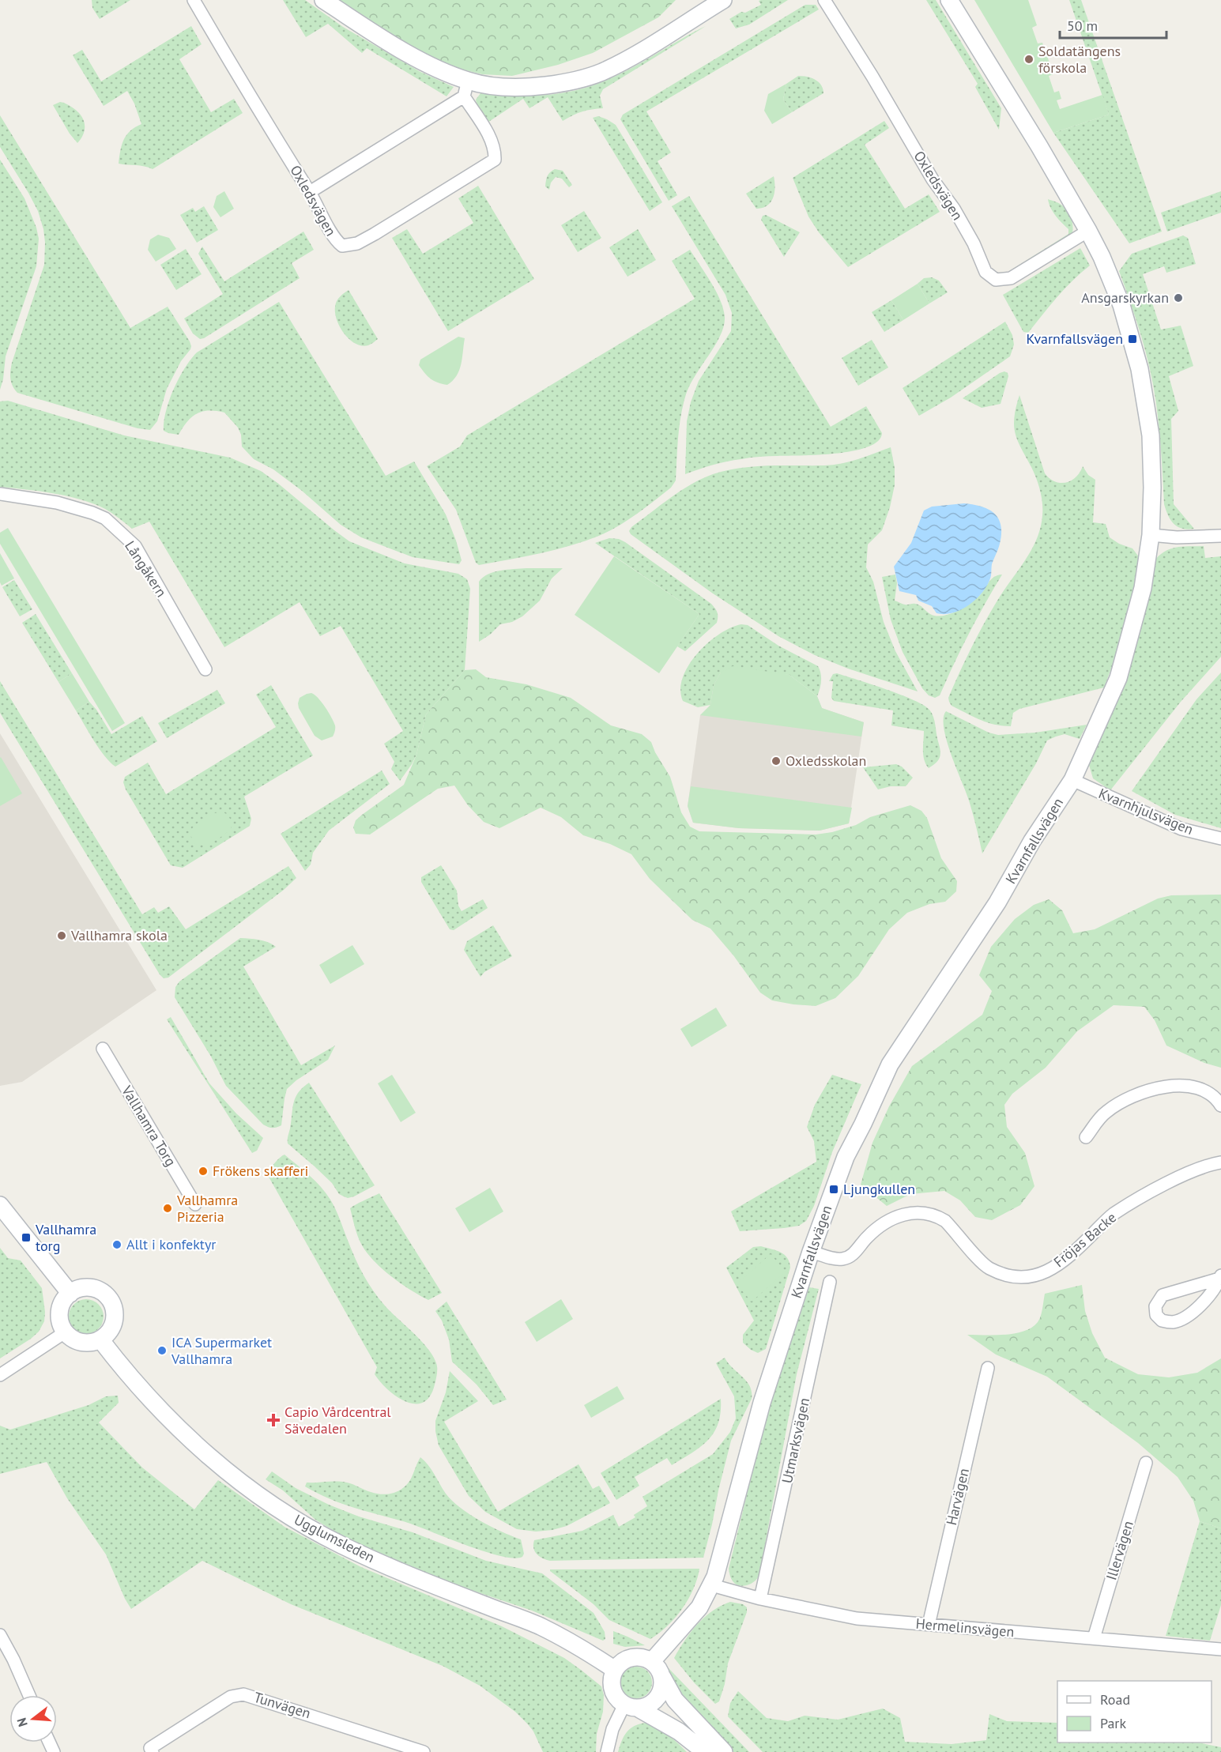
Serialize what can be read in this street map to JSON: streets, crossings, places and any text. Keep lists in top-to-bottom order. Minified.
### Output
{"streets":{"street":["Oxledsvägen","Långåkern","Kvarnhjulsvägen","Kvarnfallsvägen","Vallhamra Torg","Fröjas Backe","Utmarksvägen","Harvägen","Ugglumsleden","Illervägen","Hermelinsvägen","Tunvägen"]},"crossings":[["Oxledsvägen","Kvarnfallsvägen"],["Kvarnhjulsvägen","Kvarnfallsvägen"],["Kvarnfallsvägen","Fröjas Backe"],["Kvarnfallsvägen","Ugglumsleden"],["Kvarnfallsvägen","Hermelinsvägen"],["Utmarksvägen","Hermelinsvägen"],["Harvägen","Hermelinsvägen"],["Illervägen","Hermelinsvägen"]],"places":{"other":["Soldatängens förskola","Ansgarskyrkan","Oxledsskolan","Vallhamra skola","Frökens skafferi","Vallhamra Pizzeria","Allt i konfektyr","ICA Supermarket Vallhamra"],"transit":["Kvarnfallsvägen","Ljungkullen","Vallhamra torg"],"health":["Capio Vårdcentral Sävedalen"]},"legend":["Road","Park"],"scale_bar":"50 m","north":"left"}
